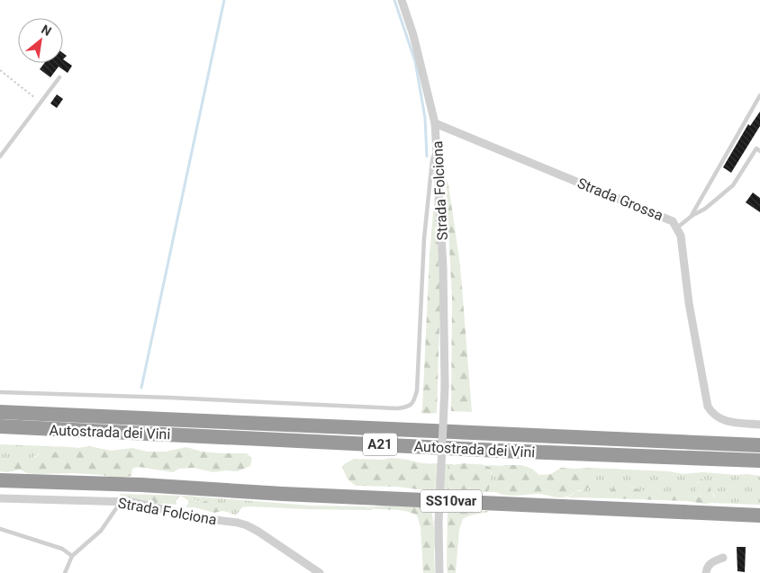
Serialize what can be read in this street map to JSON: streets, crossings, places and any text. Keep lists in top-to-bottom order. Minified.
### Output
{"streets":{"highway":["Autostrada dei Vini","A21","SS10var"],"street":["Strada Folciona","Strada Grossa"]},"crossings":[["Strada Folciona","Strada Grossa"]],"north":"top right"}
